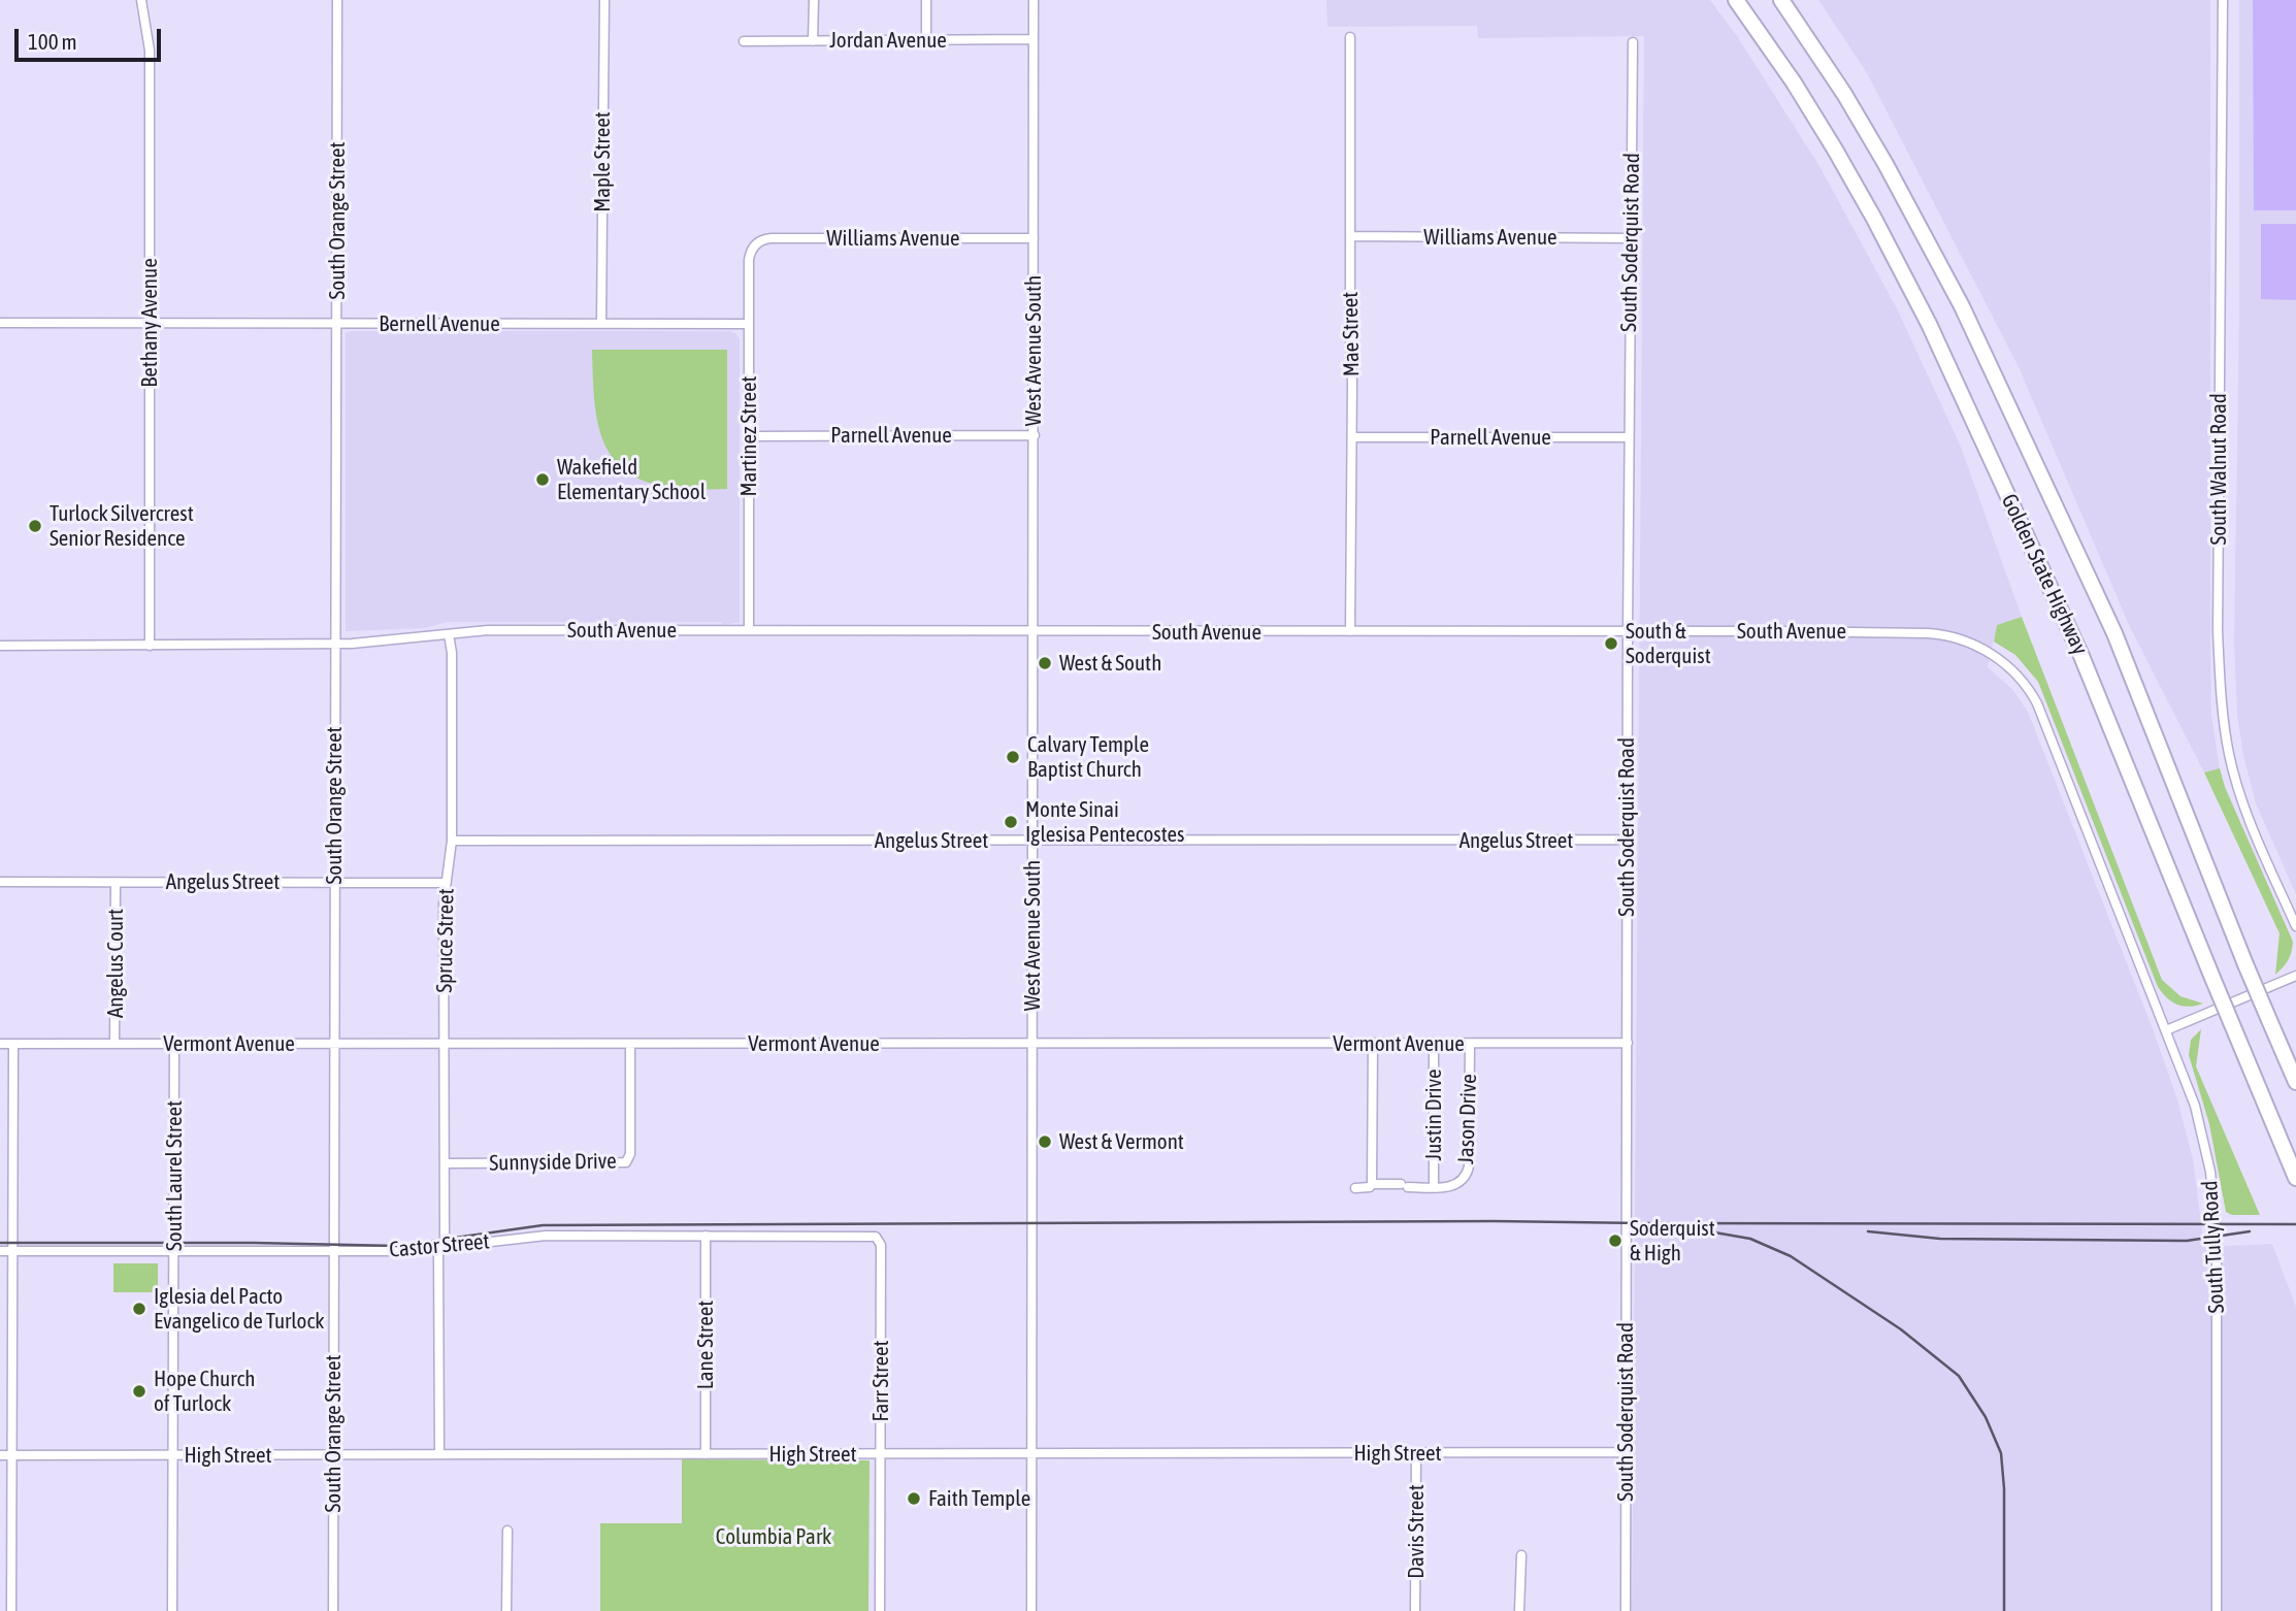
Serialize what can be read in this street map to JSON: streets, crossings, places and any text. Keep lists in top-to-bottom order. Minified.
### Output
{"streets":{"highway":["Golden State Highway"],"street":["Jordan Avenue","Maple Street","South Orange Street","Williams Avenue","South Soderquist Road","Bethany Avenue","Bernell Avenue","Mae Street","West Avenue South","Parnell Avenue","Martinez Street","South Walnut Road","South Avenue","Angelus Street","Spruce Street","Angelus Court","Vermont Avenue","Justin Drive","Jason Drive","Sunnyside Drive","South Laurel Street","Castor Street","South Tully Road","Lane Street","Farr Street","High Street","Davis Street"]},"crossings":[["Jordan Avenue","West Avenue South"],["Maple Street","Bernell Avenue"],["South Orange Street","Bernell Avenue"],["South Orange Street","South Avenue"],["South Orange Street","Angelus Street"],["South Orange Street","Vermont Avenue"],["South Orange Street","Castor Street"],["South Orange Street","High Street"],["Williams Avenue","South Soderquist Road"],["Williams Avenue","Mae Street"],["Williams Avenue","West Avenue South"],["Williams Avenue","Martinez Street"],["South Soderquist Road","Parnell Avenue"],["South Soderquist Road","South Avenue"],["South Soderquist Road","Angelus Street"],["South Soderquist Road","Vermont Avenue"],["South Soderquist Road","High Street"],["Bethany Avenue","Bernell Avenue"],["Bethany Avenue","South Avenue"],["Bernell Avenue","Martinez Street"],["Mae Street","Parnell Avenue"],["Mae Street","South Avenue"],["West Avenue South","Parnell Avenue"],["West Avenue South","South Avenue"],["West Avenue South","Angelus Street"],["West Avenue South","Vermont Avenue"],["West Avenue South","High Street"],["Parnell Avenue","Martinez Street"],["Martinez Street","South Avenue"],["South Avenue","Spruce Street"],["South Avenue","South Tully Road"],["Angelus Street","Spruce Street"],["Angelus Street","Angelus Court"],["Spruce Street","Vermont Avenue"],["Spruce Street","Sunnyside Drive"],["Spruce Street","Castor Street"],["Spruce Street","High Street"],["Angelus Court","Vermont Avenue"],["Vermont Avenue","Justin Drive"],["Vermont Avenue","Jason Drive"],["Vermont Avenue","Sunnyside Drive"],["Vermont Avenue","South Laurel Street"],["Justin Drive","Jason Drive"],["South Laurel Street","Castor Street"],["South Laurel Street","High Street"],["Castor Street","Lane Street"],["Castor Street","Farr Street"],["Lane Street","High Street"],["Farr Street","High Street"],["High Street","Davis Street"]],"parks":["Columbia Park"],"places":["Wakefield Elementary School","Turlock Silvercrest Senior Residence","South & Soderquist","West & South","Calvary Temple Baptist Church","Monte Sinai Iglesisa Pentecostes","West & Vermont","Soderquist & High","Iglesia del Pacto Evangelico de Turlock","Hope Church of Turlock","Faith Temple"],"scale_bar":"100 m"}
